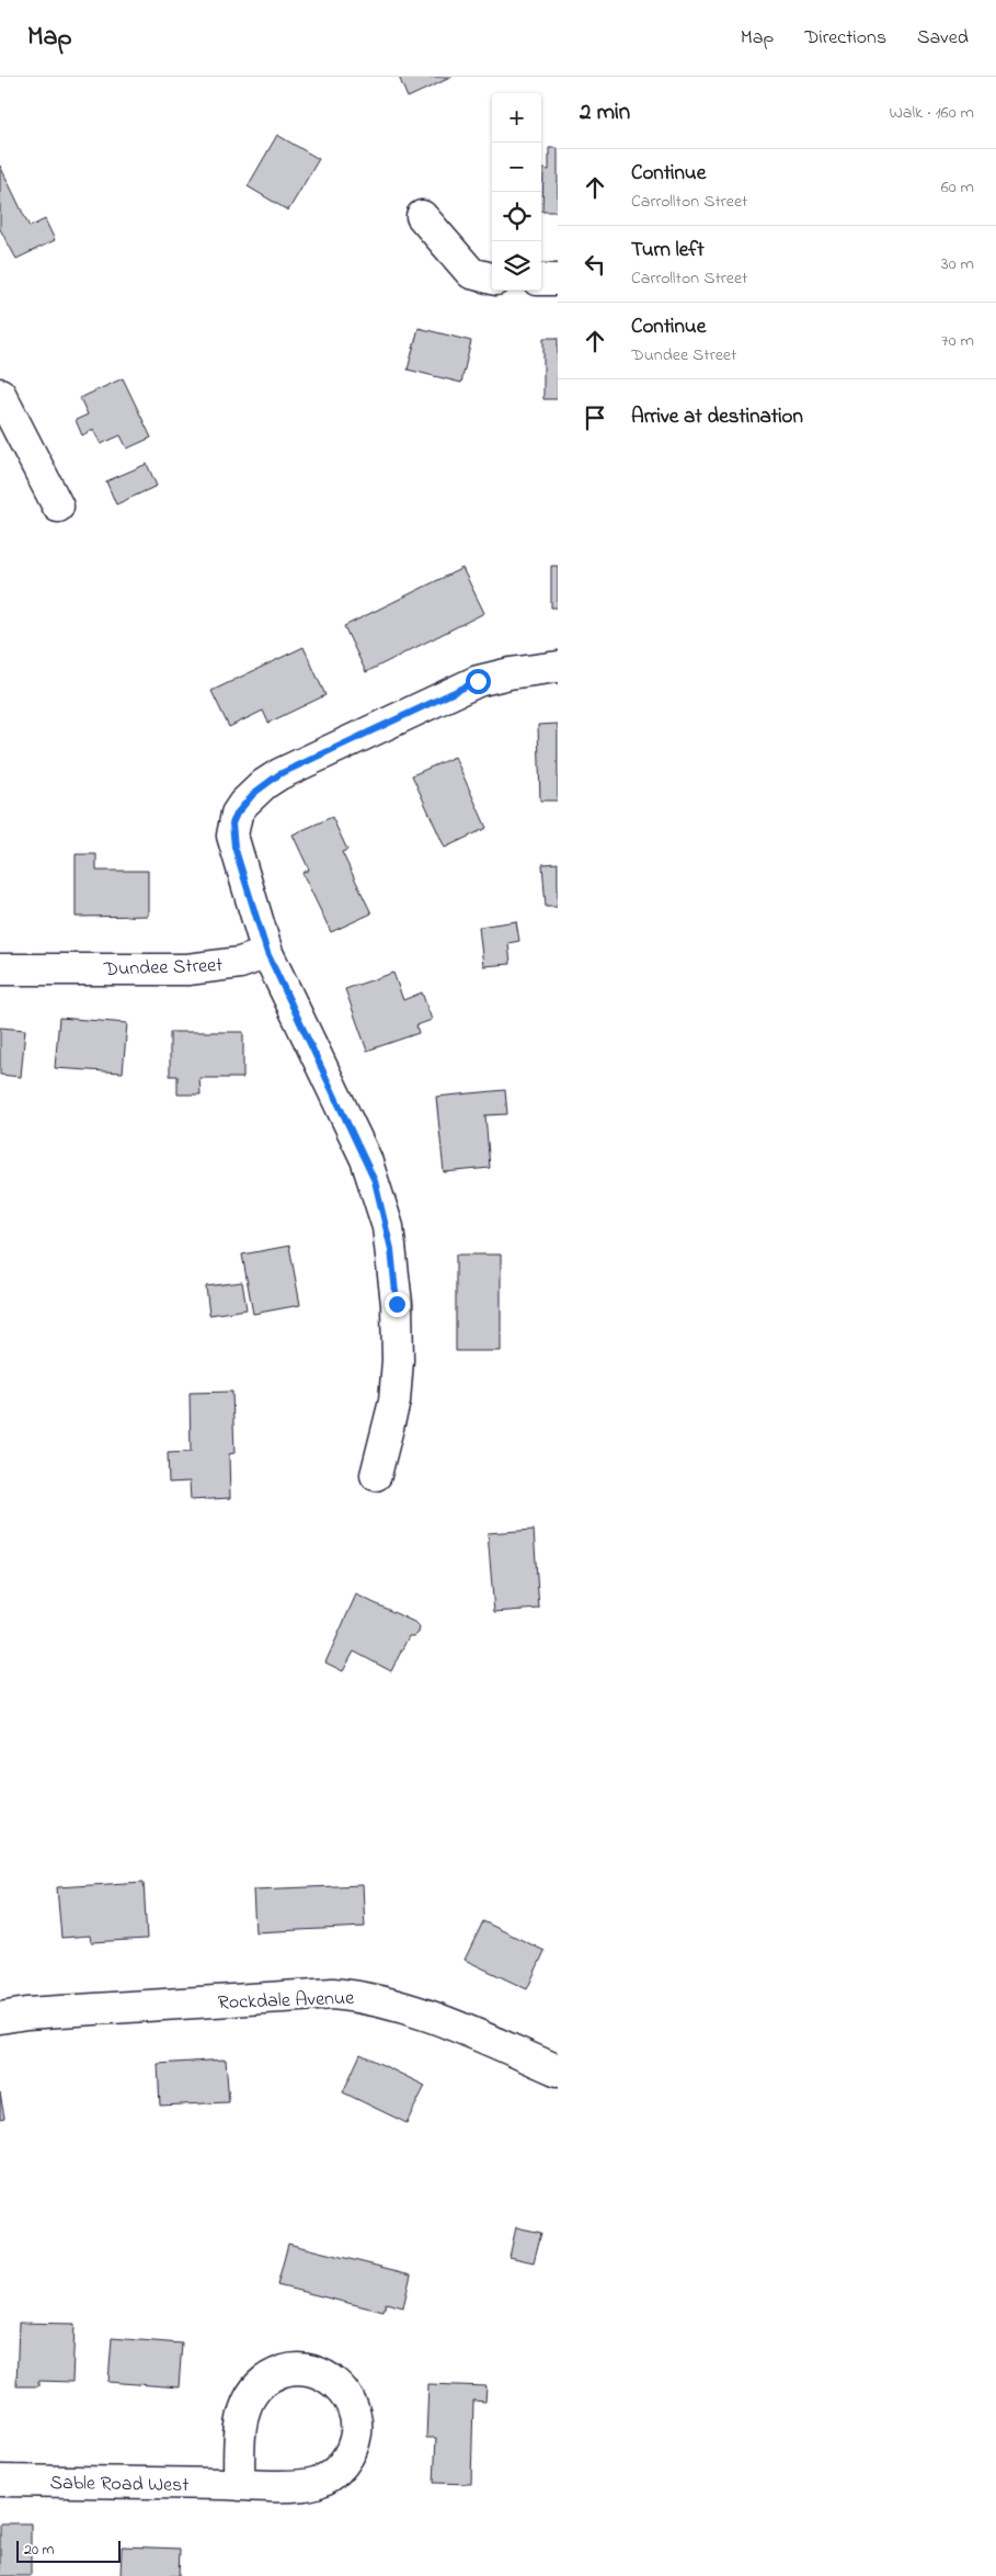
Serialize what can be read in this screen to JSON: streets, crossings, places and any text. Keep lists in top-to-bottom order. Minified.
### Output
{"streets":{"street":["Dundee Street","Rockdale Avenue","Sable Road West"]},"scale_bar":"20 m","page":{"header":"Map","nav":["Map","Directions","Saved"],"heading":["2 min","Walk · 160 m"],"map_buttons":["+","−"],"list":[["Continue","Carrollton Street","60 m"],["Turn left","Carrollton Street","30 m"],["Continue","Dundee Street","70 m"],"Arrive at destination"],"scale":"20 m"}}
